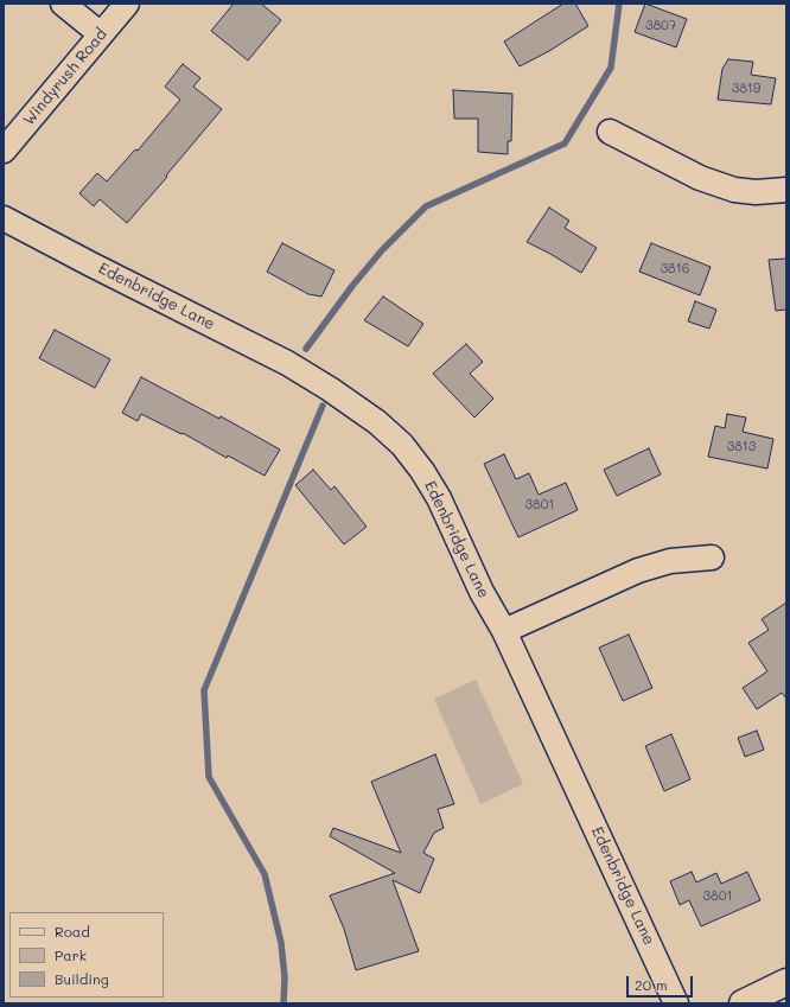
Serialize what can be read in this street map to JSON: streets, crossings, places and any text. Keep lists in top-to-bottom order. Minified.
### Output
{"streets":{"street":["Windyrush Road","Edenbridge Lane"]},"house_numbers":["3807","3819","3816","3813","3801","3801"],"legend":["Road","Park","Building"],"scale_bar":"20 m"}
